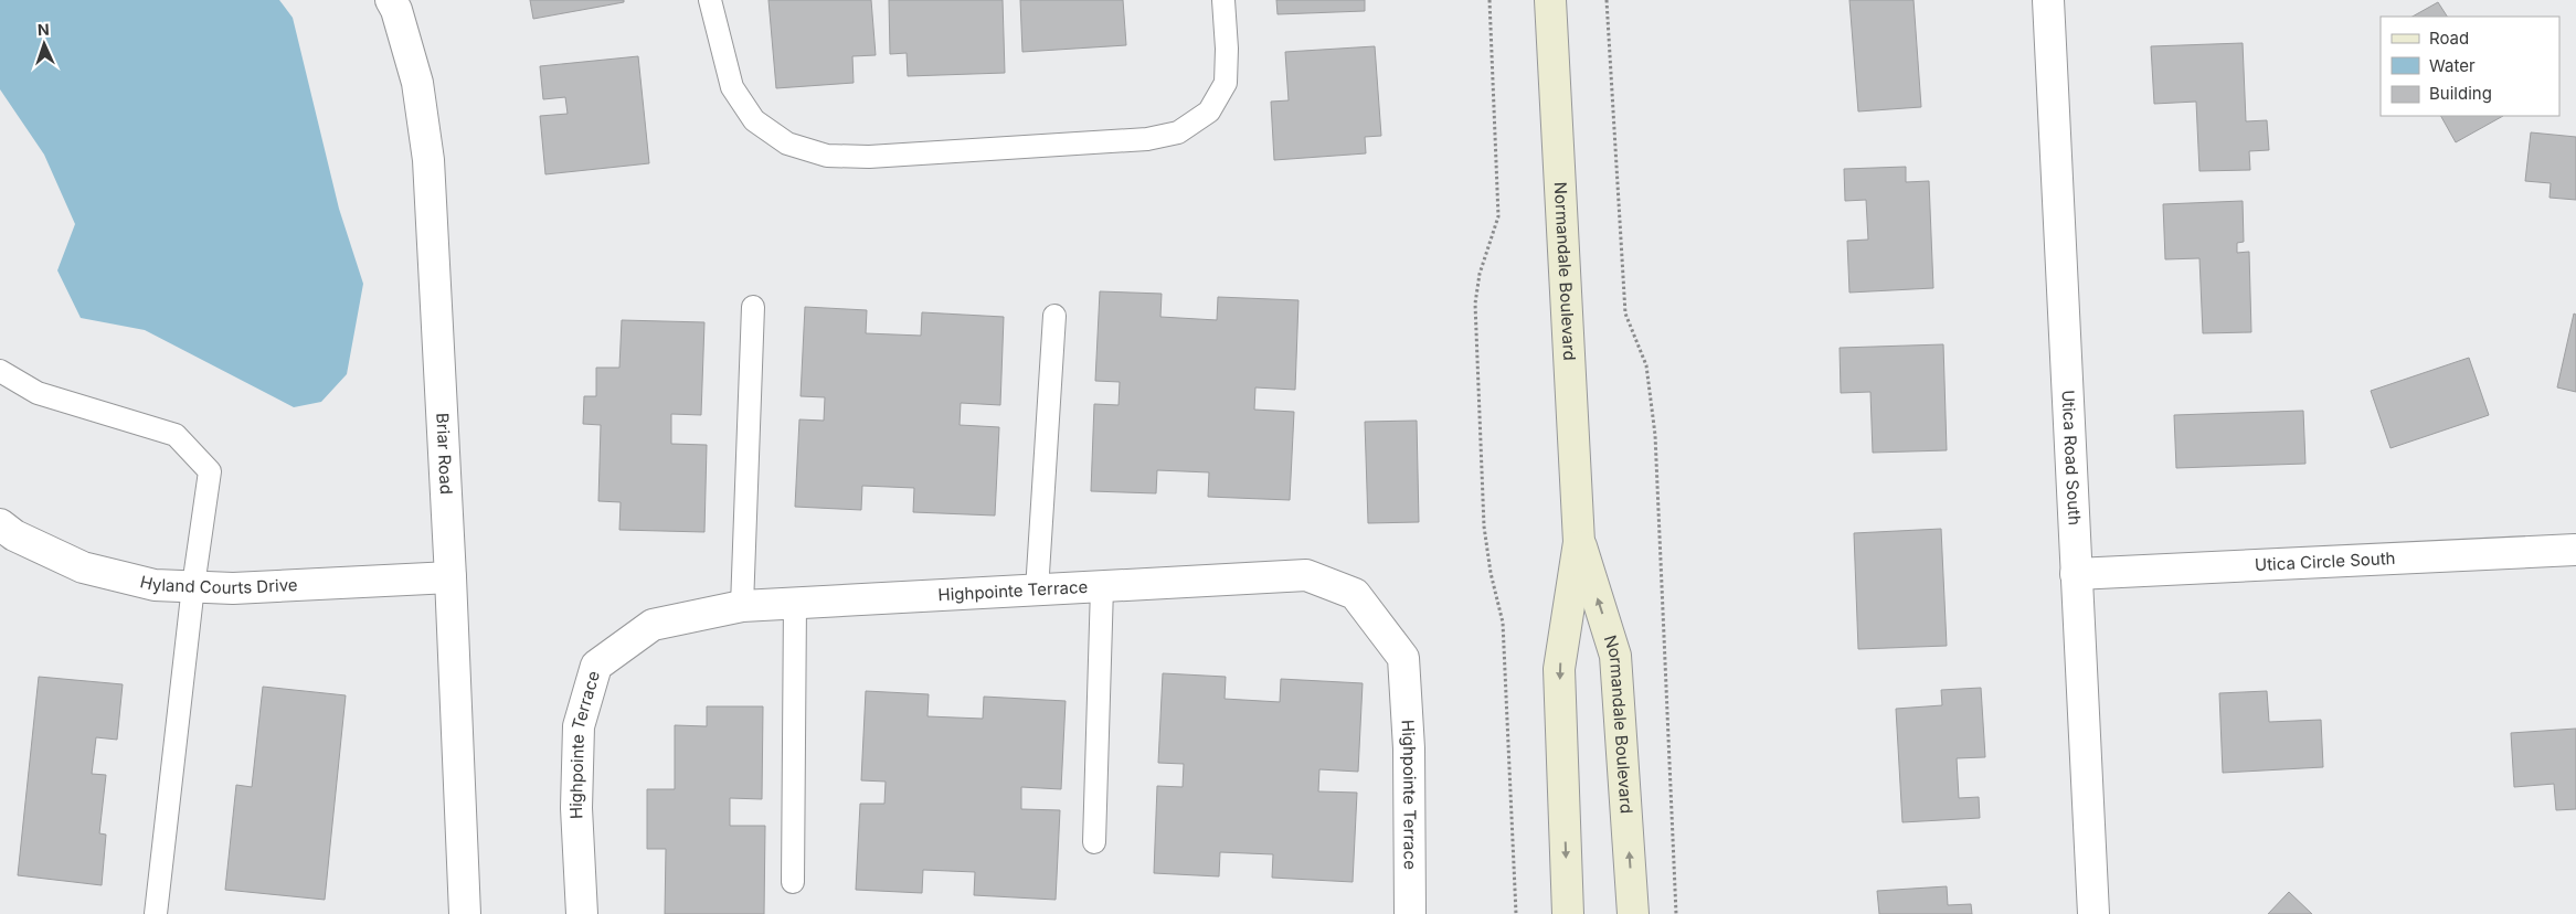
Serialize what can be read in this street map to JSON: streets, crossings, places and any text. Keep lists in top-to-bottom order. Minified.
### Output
{"streets":{"main road":["Normandale Boulevard"],"street":["Briar Road","Utica Road South","Utica Circle South","Hyland Courts Drive","Highpointe Terrace"]},"crossings":[["Briar Road","Hyland Courts Drive"],["Utica Road South","Utica Circle South"]],"legend":["Road","Water","Building"],"north":"top"}
